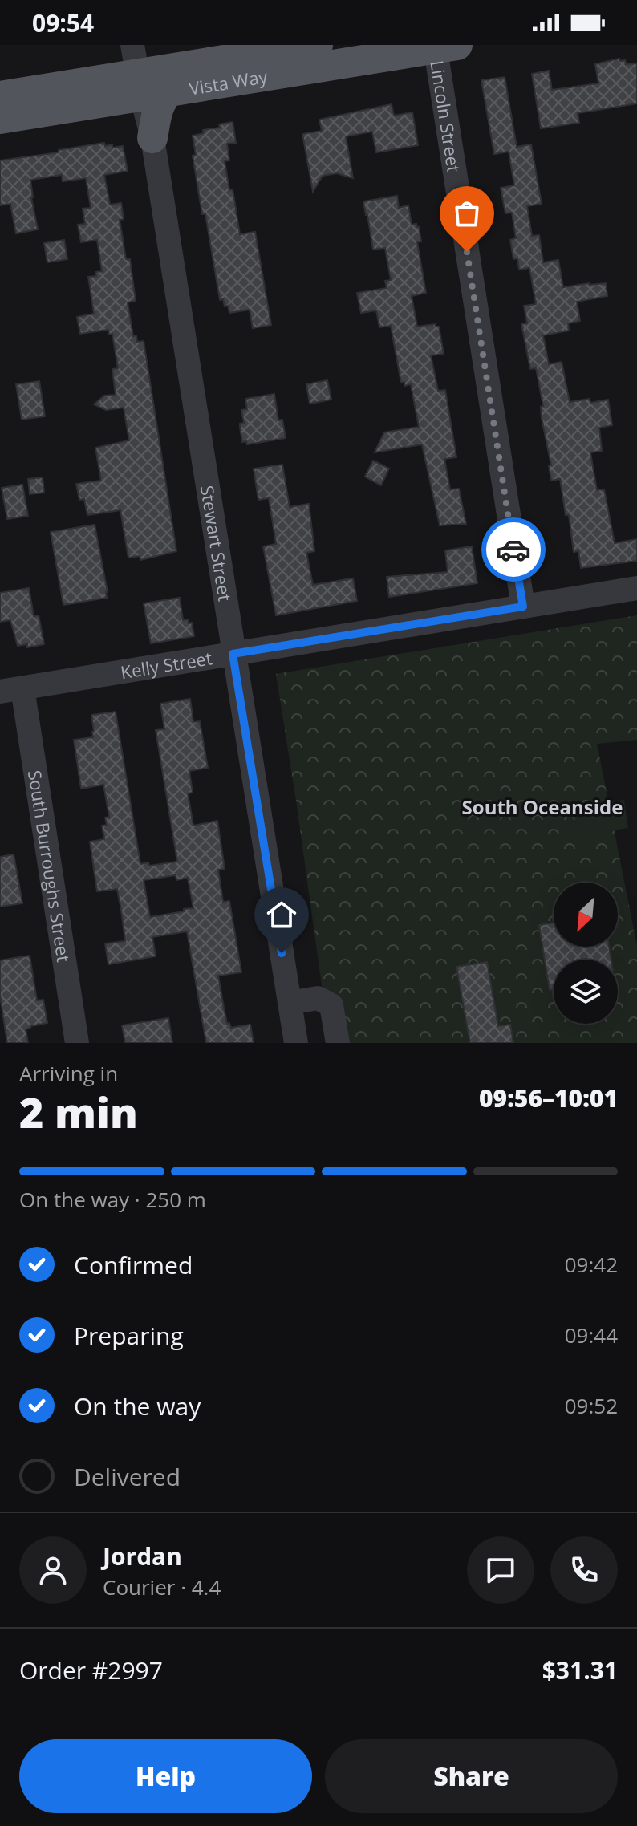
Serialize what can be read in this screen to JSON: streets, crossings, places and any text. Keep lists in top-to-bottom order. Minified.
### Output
{"streets":{"main road":["Vista Way"],"street":["Lincoln Street","Stewart Street","Kelly Street","South Burroughs Street"]},"crossings":[["Vista Way","Lincoln Street"],["Lincoln Street","Kelly Street"],["Stewart Street","Kelly Street"],["Kelly Street","South Burroughs Street"]],"districts":["South Oceanside"],"north":"bottom left","page":{"status":"09:54","heading":["2 min","Arriving in","09:56–10:01"],"panel":["Jordan","Courier · 4.4","Order #2997","$31.31"],"bar":"On the way · 250 m","list":[["Confirmed","09:42"],["Preparing","09:44"],["On the way","09:52"],"Delivered"],"buttons":["Help","Share"]}}
